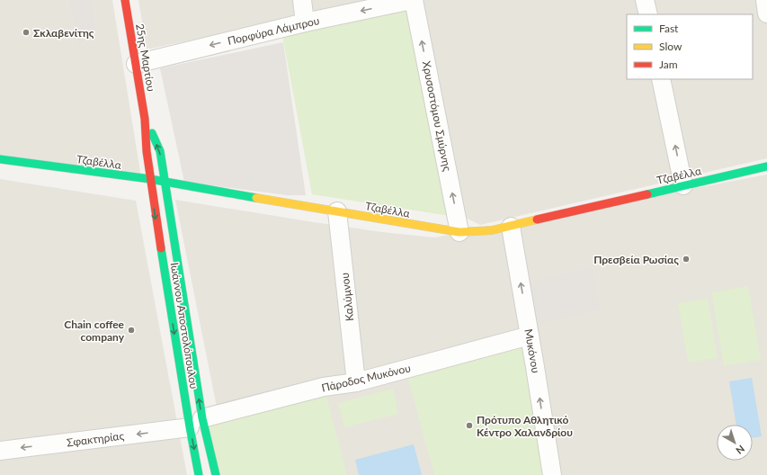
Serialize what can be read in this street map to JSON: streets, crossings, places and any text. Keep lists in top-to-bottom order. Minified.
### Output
{"streets":{"street":["Πορφύρα Λάμπρου","25ης Μαρτίου","Χρυσοστόμου Σμύρνης","Τζαβέλλα","Καλύμνου","Ιωάννου Αποστολόπουλου","Μυκόνου","Πάροδος Μυκόνου","Σφακτηρίας"]},"crossings":[["Πορφύρα Λάμπρου","25ης Μαρτίου"],["Πορφύρα Λάμπρου","Χρυσοστόμου Σμύρνης"],["25ης Μαρτίου","Τζαβέλλα"],["25ης Μαρτίου","Ιωάννου Αποστολόπουλου"],["Χρυσοστόμου Σμύρνης","Τζαβέλλα"],["Τζαβέλλα","Καλύμνου"],["Τζαβέλλα","Ιωάννου Αποστολόπουλου"],["Τζαβέλλα","Μυκόνου"],["Καλύμνου","Πάροδος Μυκόνου"],["Ιωάννου Αποστολόπουλου","Πάροδος Μυκόνου"],["Ιωάννου Αποστολόπουλου","Σφακτηρίας"],["Μυκόνου","Πάροδος Μυκόνου"],["Πάροδος Μυκόνου","Σφακτηρίας"]],"one_way":["Πορφύρα Λάμπρου","Χρυσοστόμου Σμύρνης","Μυκόνου","Σφακτηρίας"],"places":["Σκλαβενίτης","Πρεσβεία Ρωσίας","Chain coffee company","Πρότυπο Αθλητικό Κέντρο Χαλανδρίου"],"legend":["Fast","Slow","Jam"],"north":"bottom right"}
